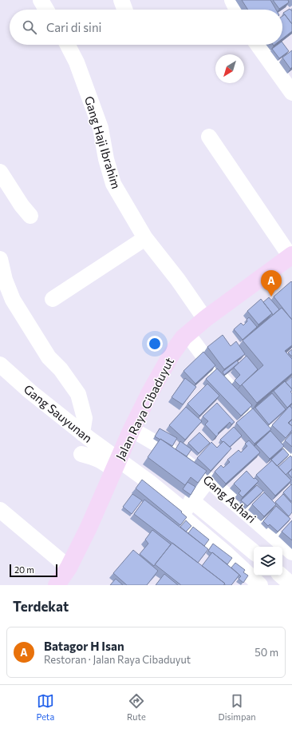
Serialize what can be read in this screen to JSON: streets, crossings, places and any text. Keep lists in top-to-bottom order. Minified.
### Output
{"streets":{"main road":["Jalan Raya Cibaduyut"],"street":["Gang Haji Ibrahim","Gang Sauyunan","Gang Ashari"]},"crossings":[["Gang Haji Ibrahim","Jalan Raya Cibaduyut"],["Jalan Raya Cibaduyut","Gang Sauyunan"],["Jalan Raya Cibaduyut","Gang Ashari"]],"scale_bar":"20 m","north":"bottom left","page":{"search":"Cari di sini","pins":"A","scale":"20 m","heading":"Terdekat","list":[{"mark":"A","name":"Batagor H Isan","note":"Restoran · Jalan Raya Cibaduyut","value":"50 m"}],"nav":["Peta","Rute","Disimpan"]}}
